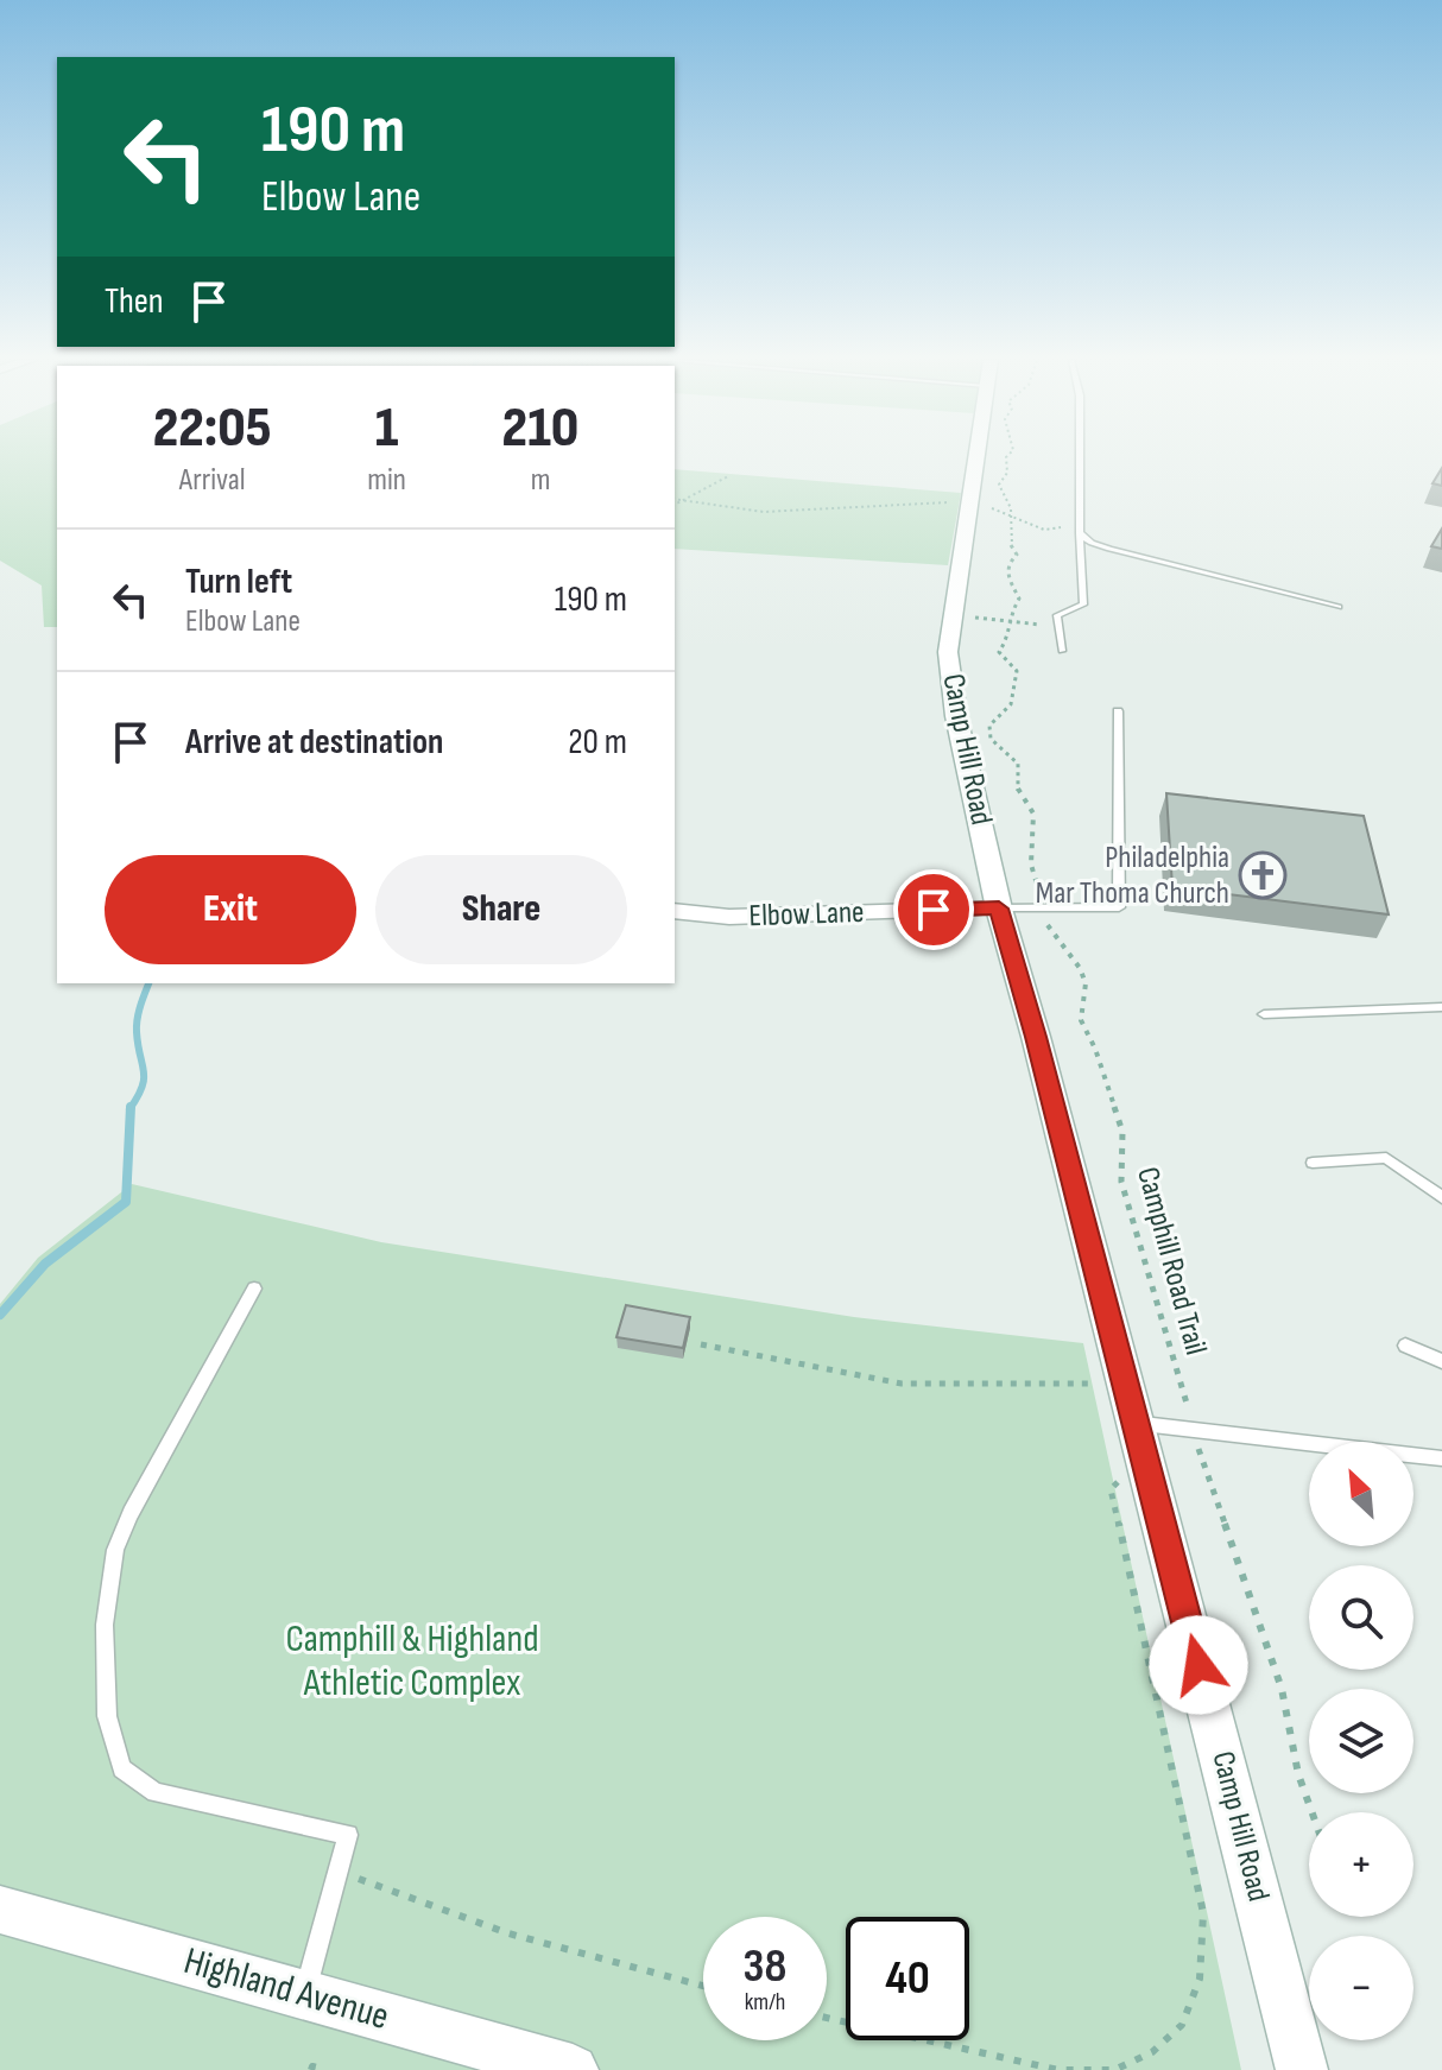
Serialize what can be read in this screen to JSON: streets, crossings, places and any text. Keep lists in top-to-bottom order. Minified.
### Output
{"streets":{"street":["Camp Hill Road","Elbow Lane","Highland Avenue"],"path":["Camphill Road Trail"]},"crossings":[["Camp Hill Road","Elbow Lane"]],"parks":["Camphill & Highland Athletic Complex"],"places":{"church":["Philadelphia Mar Thoma Church"]},"north":"top left","page":{"turn":["190 m","Elbow Lane"],"then":"Then","eta":["22:05","Arrival","1","min","210","m"],"list":[{"name":"Turn left","note":"Elbow Lane","value":"190 m"},{"name":"Arrive at destination","value":"20 m"}],"buttons":["Exit","Share"],"map_buttons":["+","−"],"speed":"38 km/h","limit":"40"}}
